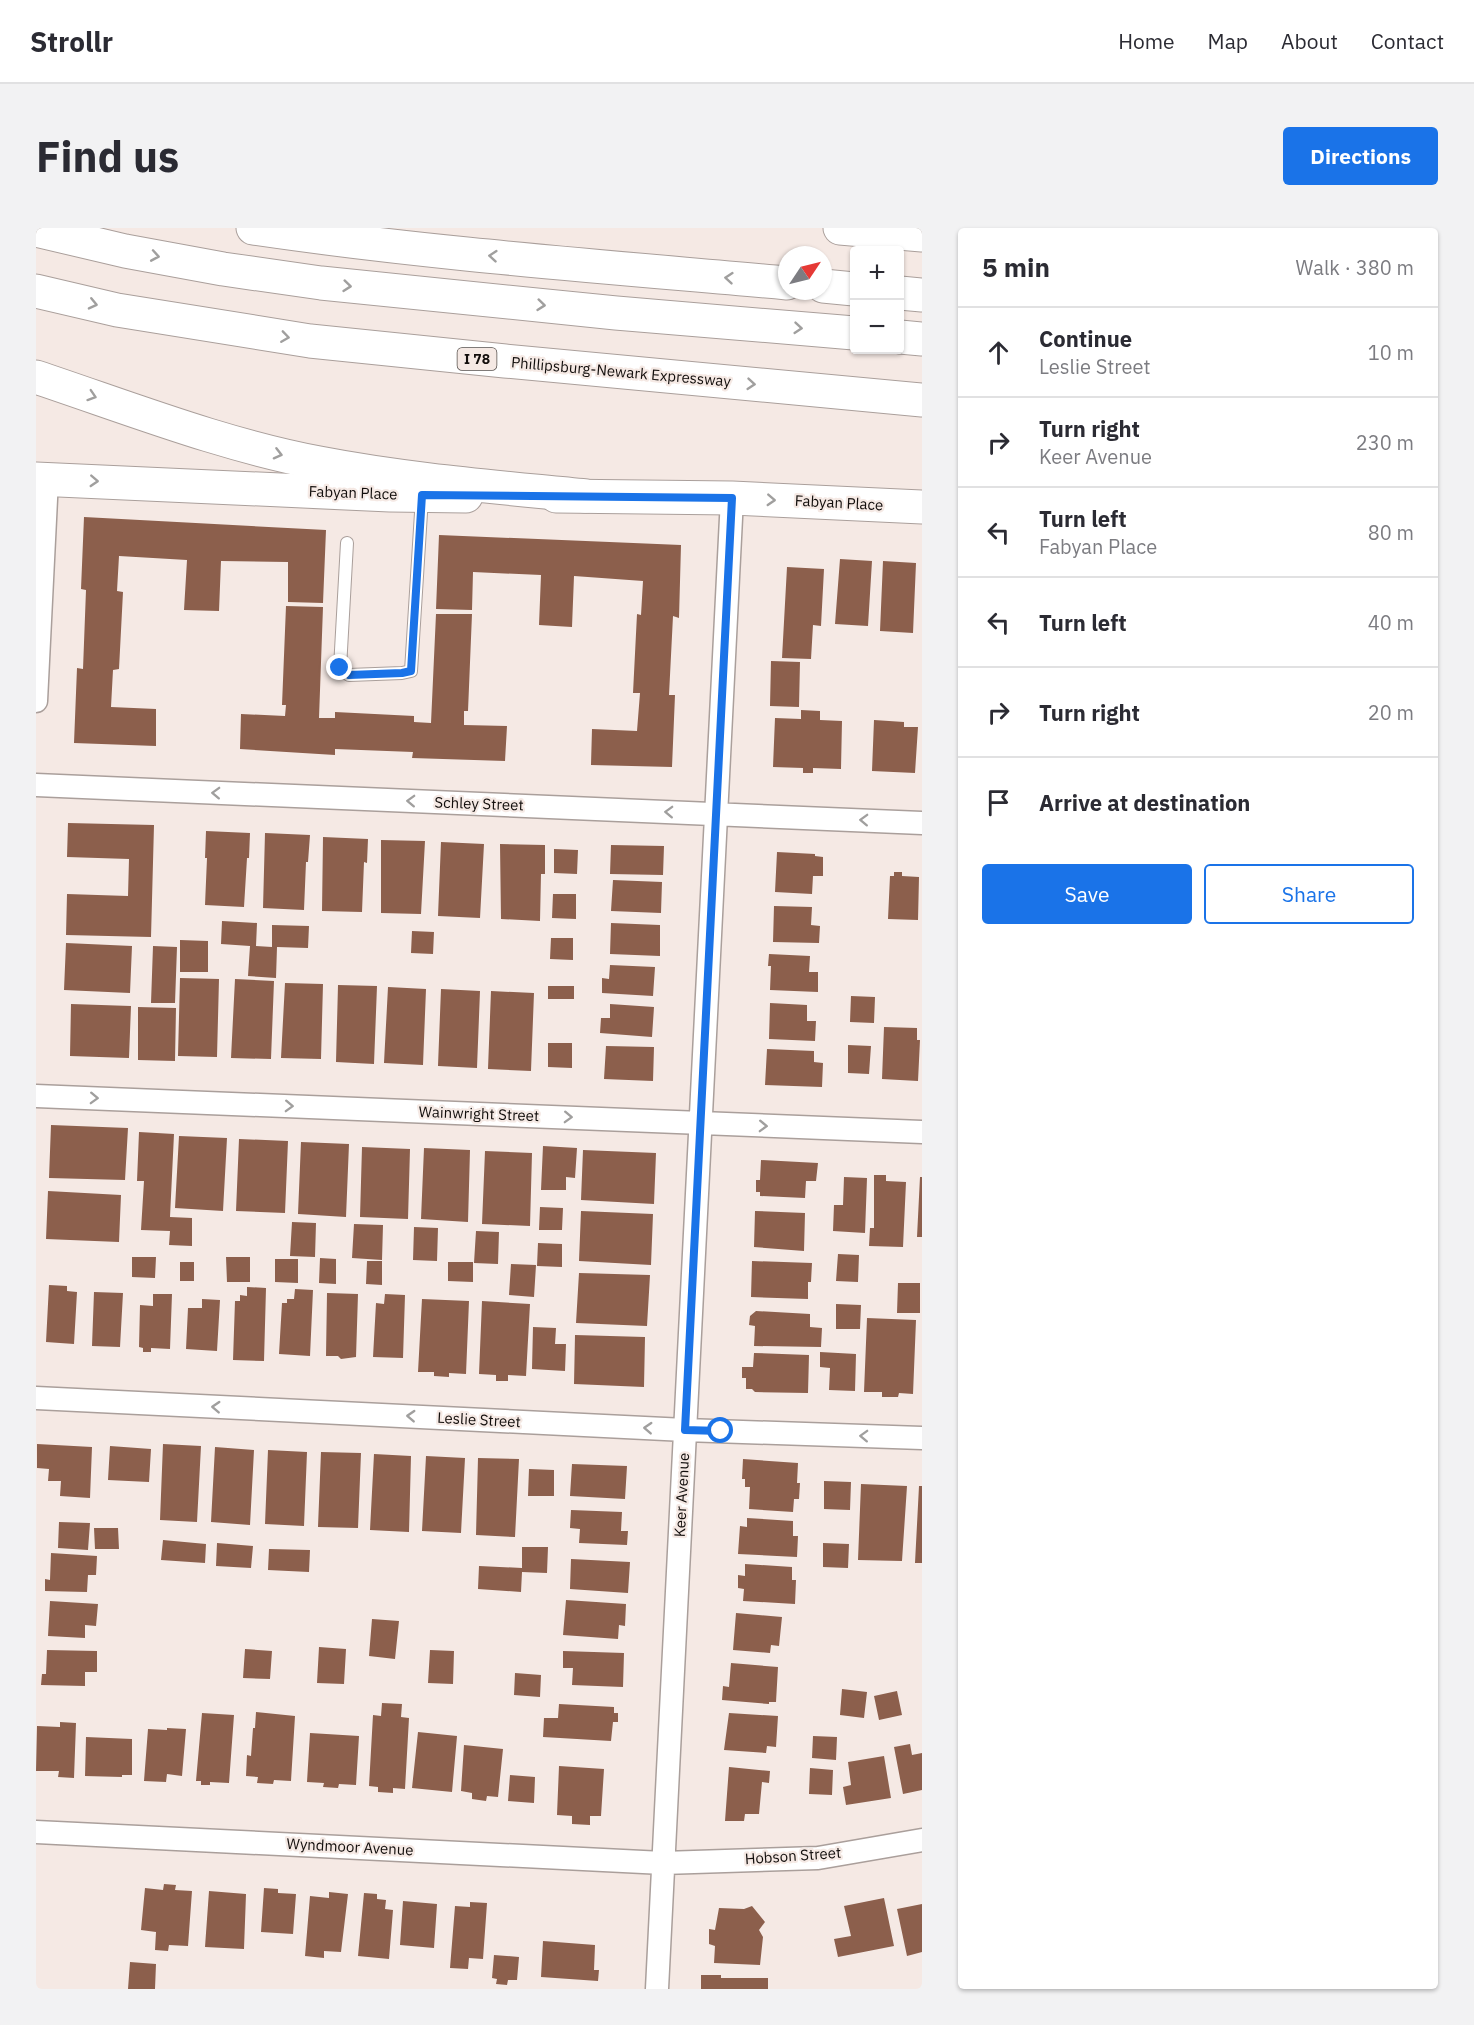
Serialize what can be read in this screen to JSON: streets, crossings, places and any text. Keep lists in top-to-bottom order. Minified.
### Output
{"streets":{"main road":["I 78","Phillipsburg-Newark Expressway","Fabyan Place"],"street":["Schley Street","Wainwright Street","Leslie Street","Keer Avenue","Wyndmoor Avenue","Hobson Street"]},"crossings":[["Fabyan Place","Keer Avenue"],["Schley Street","Keer Avenue"],["Wainwright Street","Keer Avenue"],["Leslie Street","Keer Avenue"],["Keer Avenue","Wyndmoor Avenue"],["Keer Avenue","Hobson Street"],["Wyndmoor Avenue","Hobson Street"]],"one_way":["Schley Street","Wainwright Street","Leslie Street"],"north":"top right","page":{"header":"Strollr","nav":["Home","Map","About","Contact"],"buttons":["Directions",["Save","Share"]],"title":"Find us","heading":["5 min","Walk · 380 m"],"map_buttons":["+","−"],"list":[["Continue","Leslie Street","10 m"],["Turn right","Keer Avenue","230 m"],["Turn left","Fabyan Place","80 m"],["Turn left","40 m"],["Turn right","20 m"],"Arrive at destination"]}}
